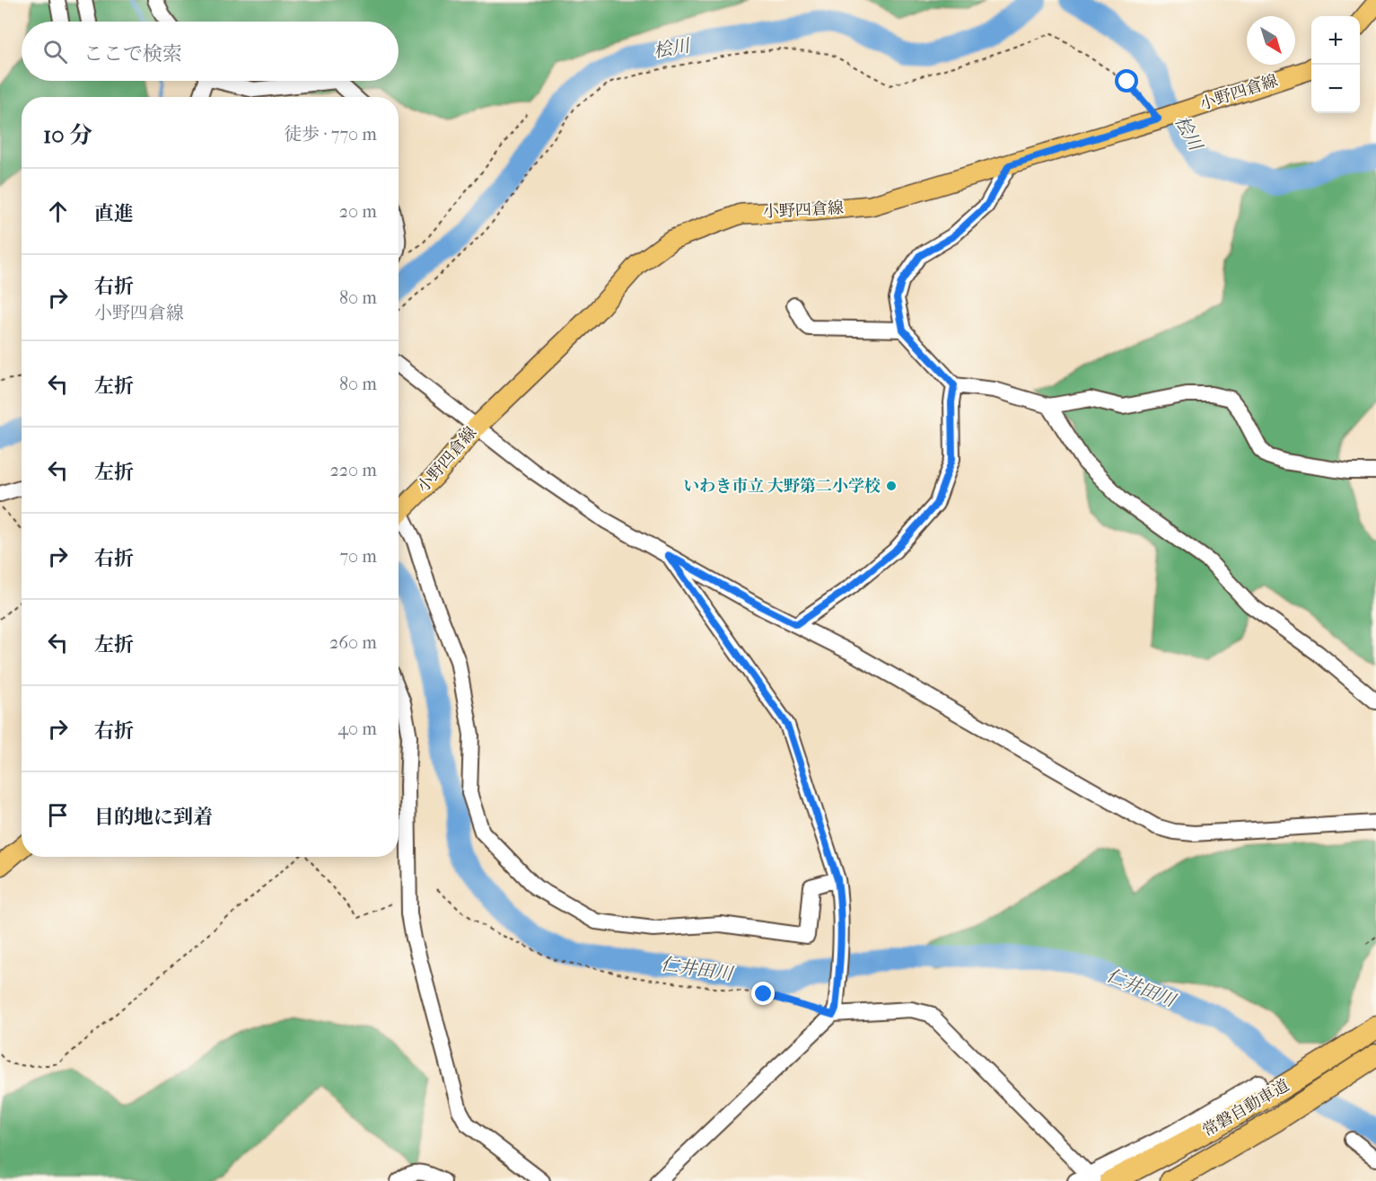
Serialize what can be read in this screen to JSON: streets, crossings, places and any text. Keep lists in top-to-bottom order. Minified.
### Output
{"streets":{"highway":["常磐自動車道"],"main road":["小野四倉線"]},"water":["桧川","仁井田川"],"places":["いわき市立 大野第二小学校"],"north":"bottom right","page":{"map_buttons":["+","−"],"search":"ここで検索","heading":["10 分","徒歩 · 770 m"],"list":[["直進","20 m"],["右折","小野四倉線","80 m"],["左折","80 m"],["左折","220 m"],["右折","70 m"],["左折","260 m"],["右折","40 m"],"目的地に到着"]}}
